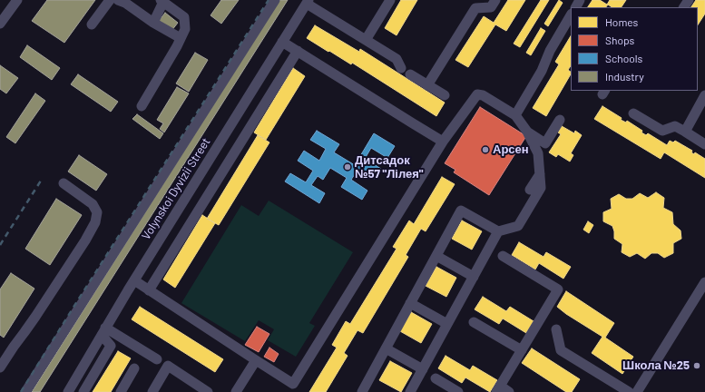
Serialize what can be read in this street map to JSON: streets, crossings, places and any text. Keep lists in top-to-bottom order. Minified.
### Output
{"streets":{"street":["Volynskoi Dyvizii Street"]},"places":["Арсен","Дитсадок №57 \"Лілея\"","Школа №25"],"legend":["Homes","Shops","Schools","Industry"]}
